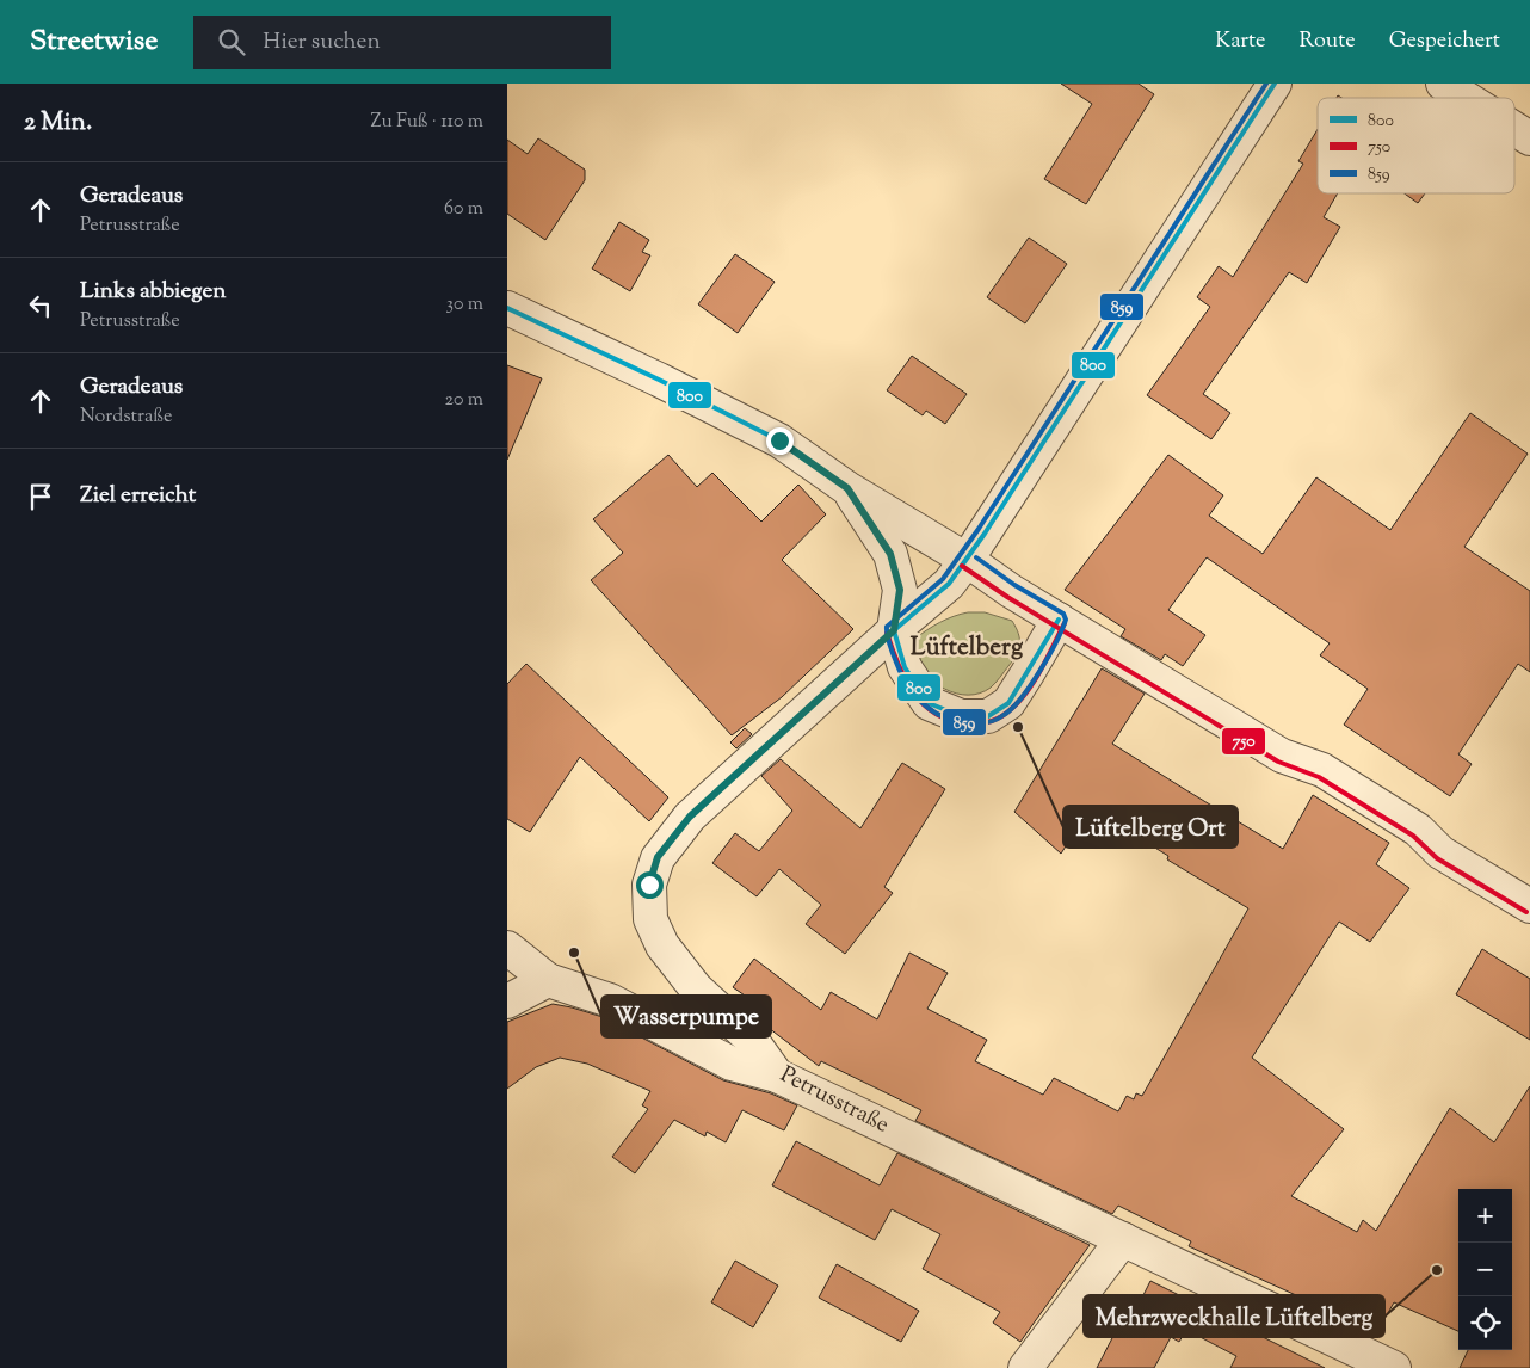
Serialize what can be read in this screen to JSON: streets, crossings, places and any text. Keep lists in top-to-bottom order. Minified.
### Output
{"streets":{"street":["Petrusstraße"]},"districts":["Lüftelberg"],"places":["Lüftelberg Ort","Wasserpumpe","Mehrzweckhalle Lüftelberg"],"lines":["transit line 800","transit line 859","transit line 750"],"legend":["800","750","859"],"page":{"header":"Streetwise","search":"Hier suchen","nav":["Karte","Route","Gespeichert"],"heading":["2 Min.","Zu Fuß · 110 m"],"list":[["Geradeaus","Petrusstraße","60 m"],["Links abbiegen","Petrusstraße","30 m"],["Geradeaus","Nordstraße","20 m"],"Ziel erreicht"],"map_buttons":["+","−"]}}
